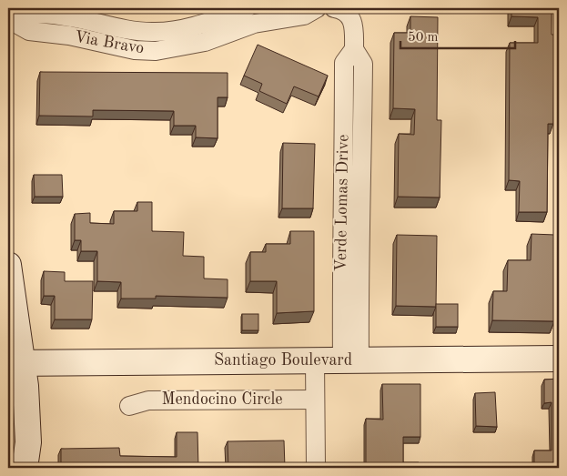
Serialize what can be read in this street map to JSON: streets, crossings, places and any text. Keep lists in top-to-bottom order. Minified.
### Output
{"streets":{"street":["Via Bravo","Verde Lomas Drive","Santiago Boulevard","Mendocino Circle"]},"crossings":[["Verde Lomas Drive","Santiago Boulevard"]],"scale_bar":"50 m"}
